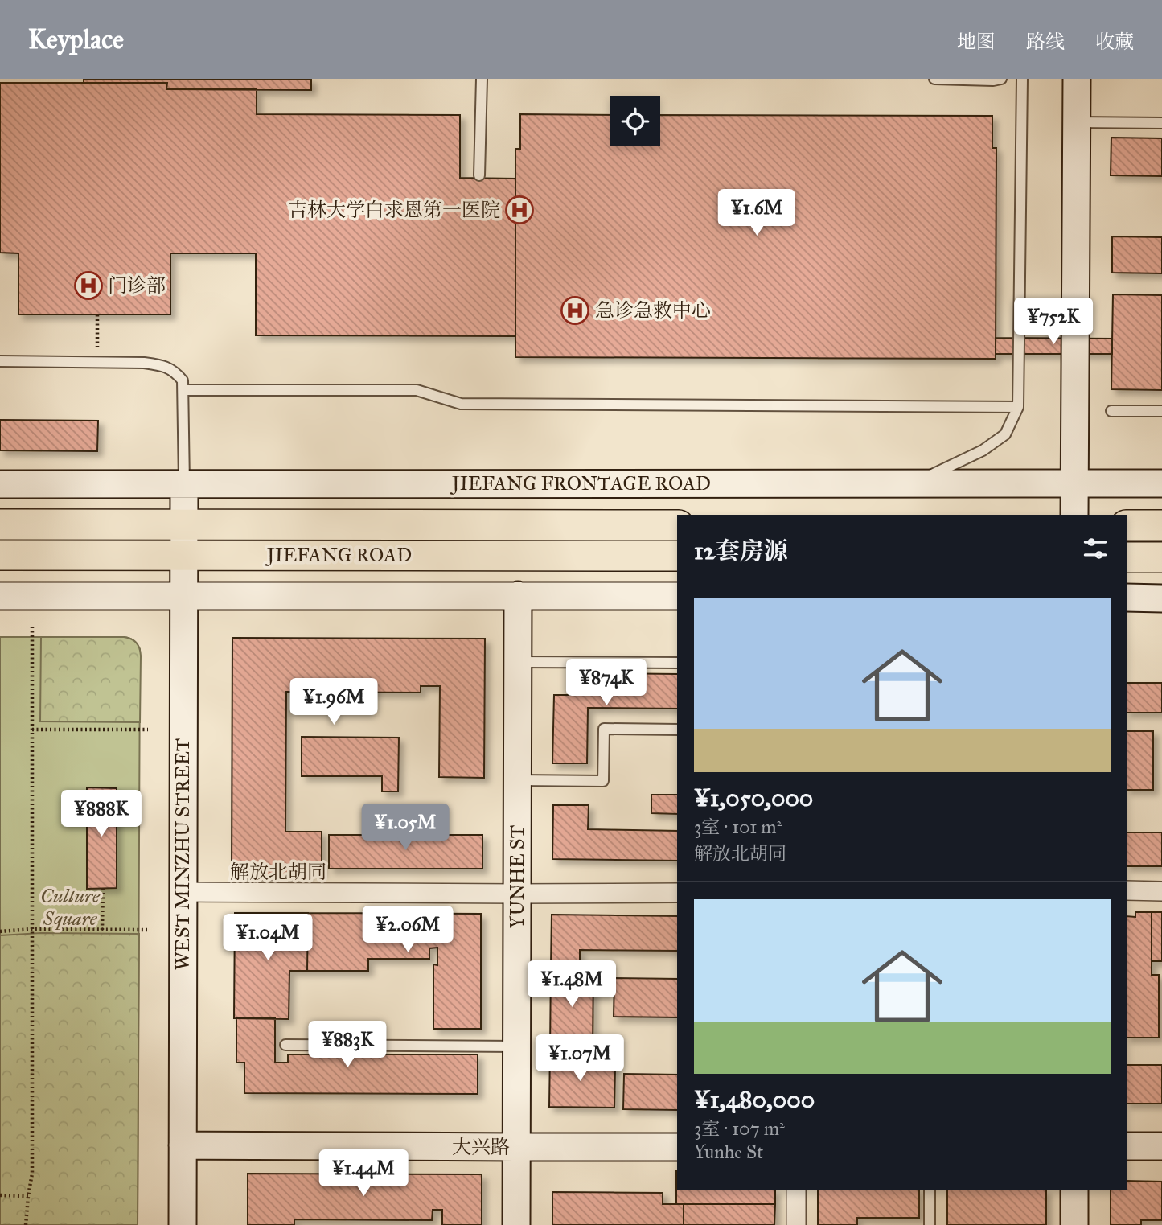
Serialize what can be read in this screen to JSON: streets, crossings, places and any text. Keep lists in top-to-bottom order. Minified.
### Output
{"streets":{"main road":["JIEFANG ROAD"],"street":["JIEFANG FRONTAGE ROAD","WEST MINZHU STREET","解放北胡同","YUNHE ST","大兴路"]},"crossings":[["JIEFANG FRONTAGE ROAD","WEST MINZHU STREET"],["JIEFANG ROAD","WEST MINZHU STREET"],["WEST MINZHU STREET","解放北胡同"],["WEST MINZHU STREET","大兴路"],["解放北胡同","YUNHE ST"],["YUNHE ST","大兴路"]],"parks":["Culture Square"],"places":{"hospital":["吉林大学白求恩第一医院","门诊部","急诊急救中心"]},"page":{"header":"Keyplace","nav":["地图","路线","收藏"],"price":["¥1.6M","¥752K","¥874K","¥1.96M","¥888K","¥1.05M","¥2.06M","¥1.04M","¥1.48M","¥883K","¥1.07M","¥1.44M"],"heading":"12套房源","list":[{"name":"¥1,050,000","note":"3室 · 101 m² · 解放北胡同"},{"name":"¥1,480,000","note":"3室 · 107 m² · Yunhe St"}]}}
